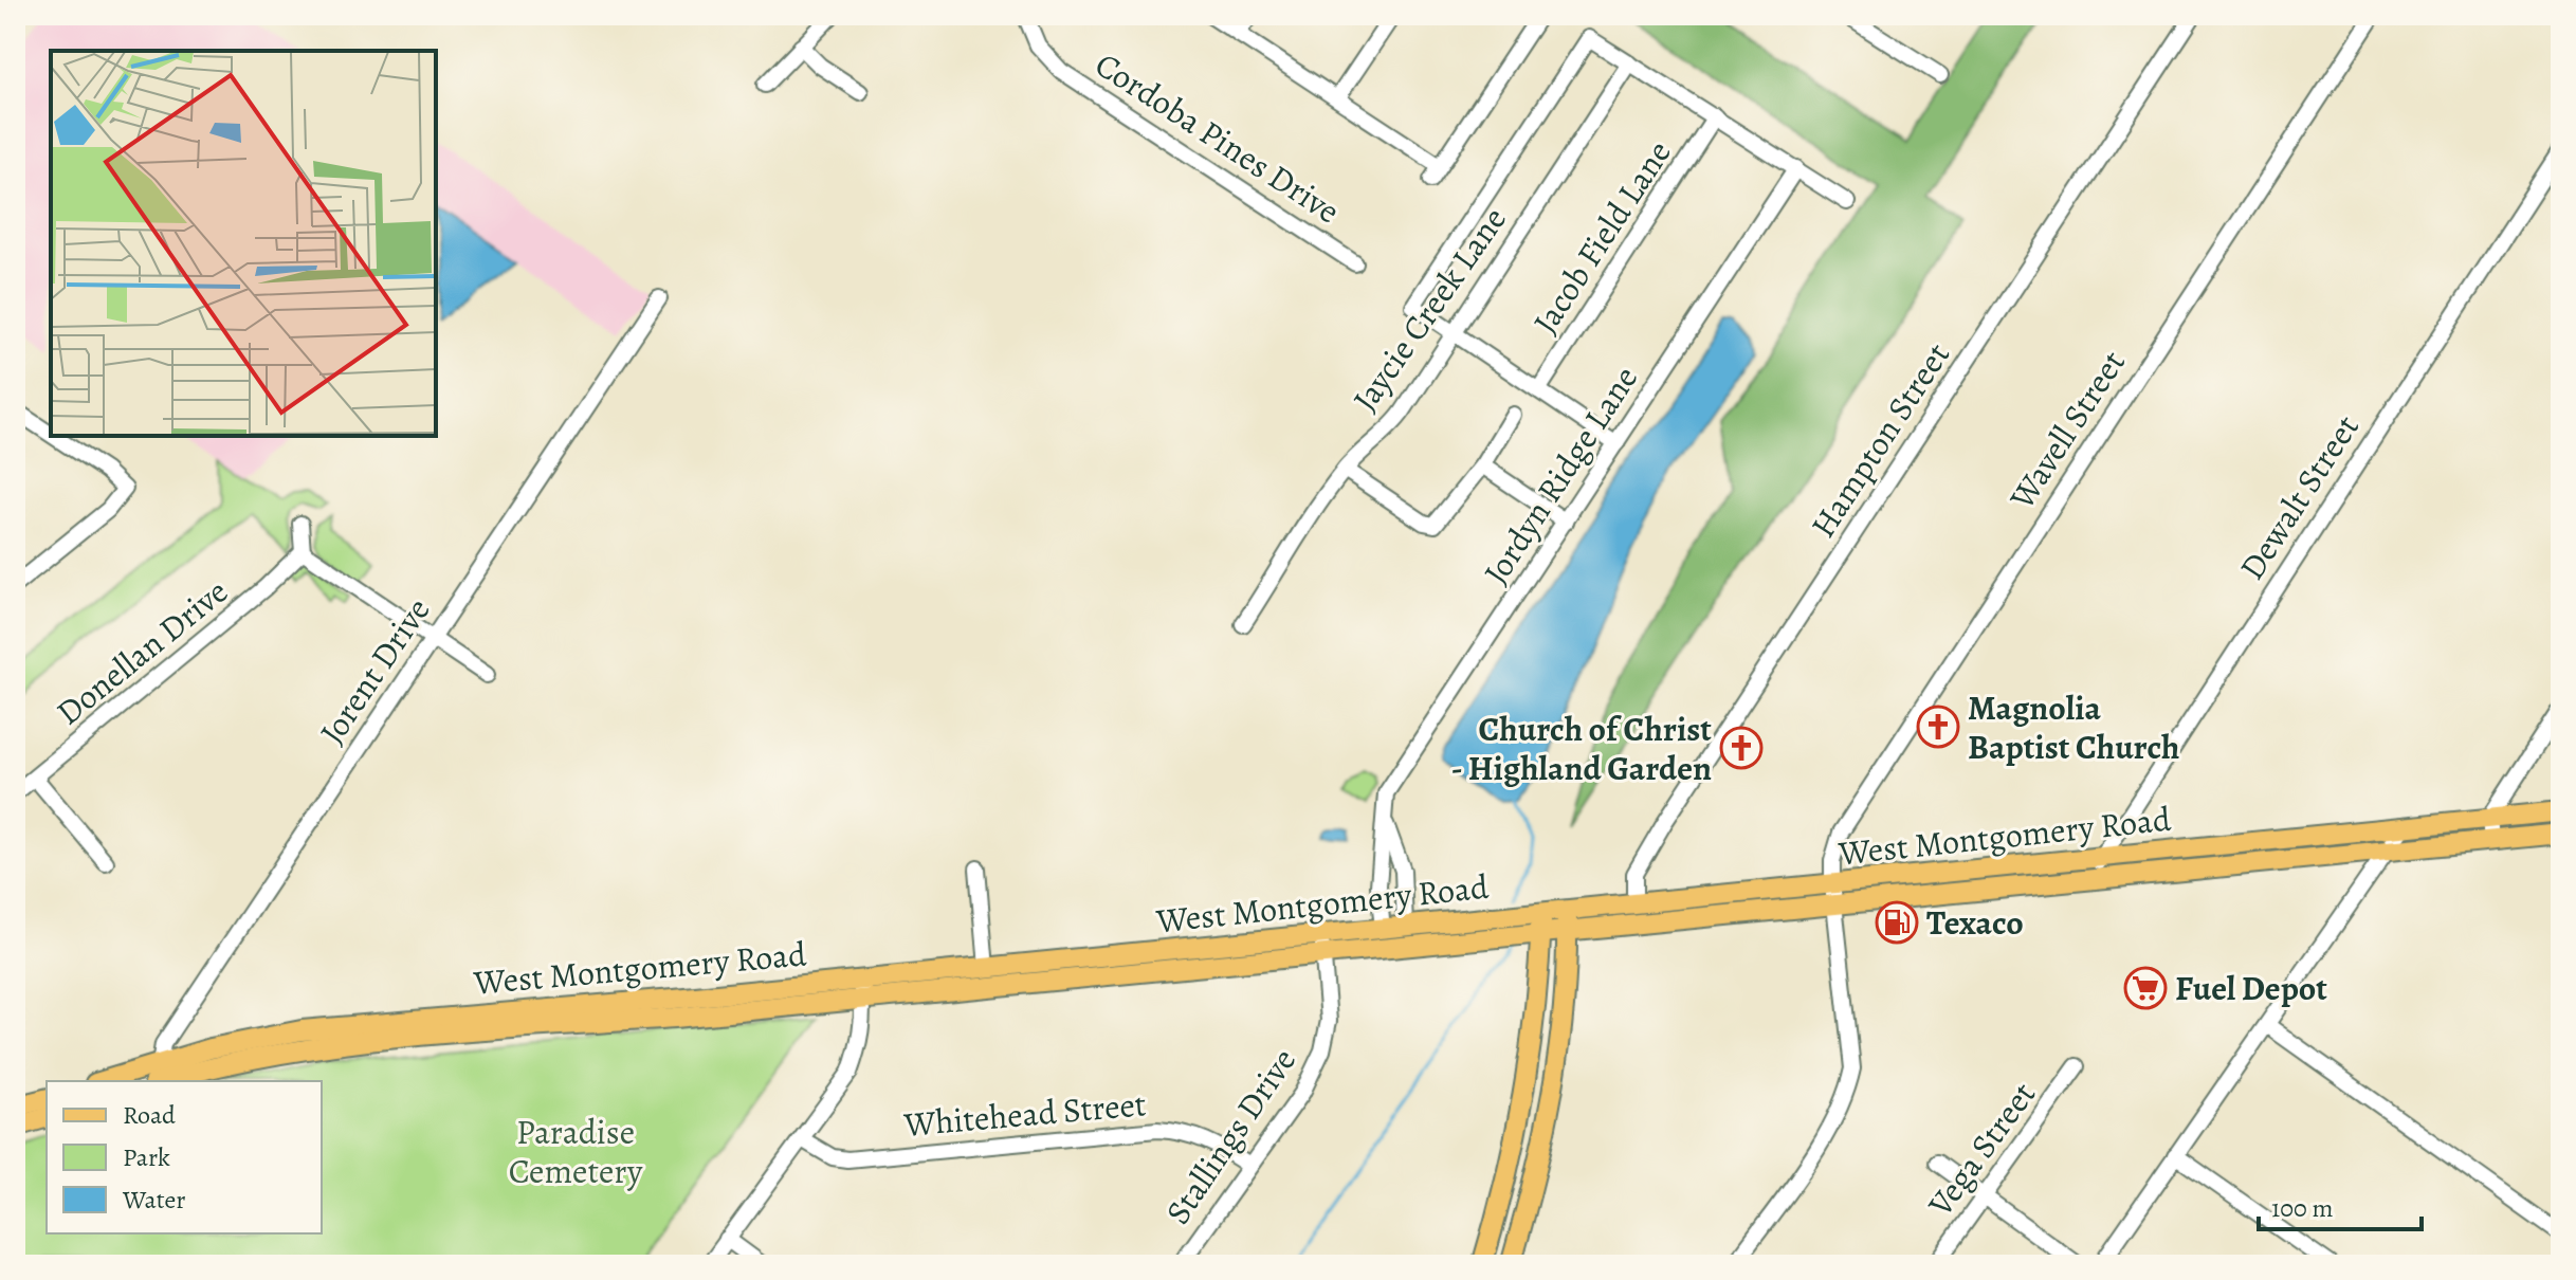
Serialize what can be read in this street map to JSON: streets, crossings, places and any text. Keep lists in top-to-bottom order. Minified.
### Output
{"streets":{"main road":["West Montgomery Road"],"street":["Cordoba Pines Drive","Jacob Field Lane","Jaycie Creek Lane","Wavell Street","Hampton Street","Jordyn Ridge Lane","Dewalt Street","Donellan Drive","Jorent Drive","Whitehead Street","Stallings Drive","Vega Street"]},"crossings":[["Wavell Street","West Montgomery Road"],["Hampton Street","West Montgomery Road"],["Jordyn Ridge Lane","West Montgomery Road"],["Dewalt Street","West Montgomery Road"],["Jorent Drive","West Montgomery Road"],["West Montgomery Road","Stallings Drive"],["Whitehead Street","Stallings Drive"]],"parks":["Paradise Cemetery"],"places":{"church":["Magnolia Baptist Church","Church of Christ - Highland Garden"],"fuel station":["Texaco"],"supermarket":["Fuel Depot"]},"legend":["Road","Park","Water"],"scale_bar":"100 m"}
